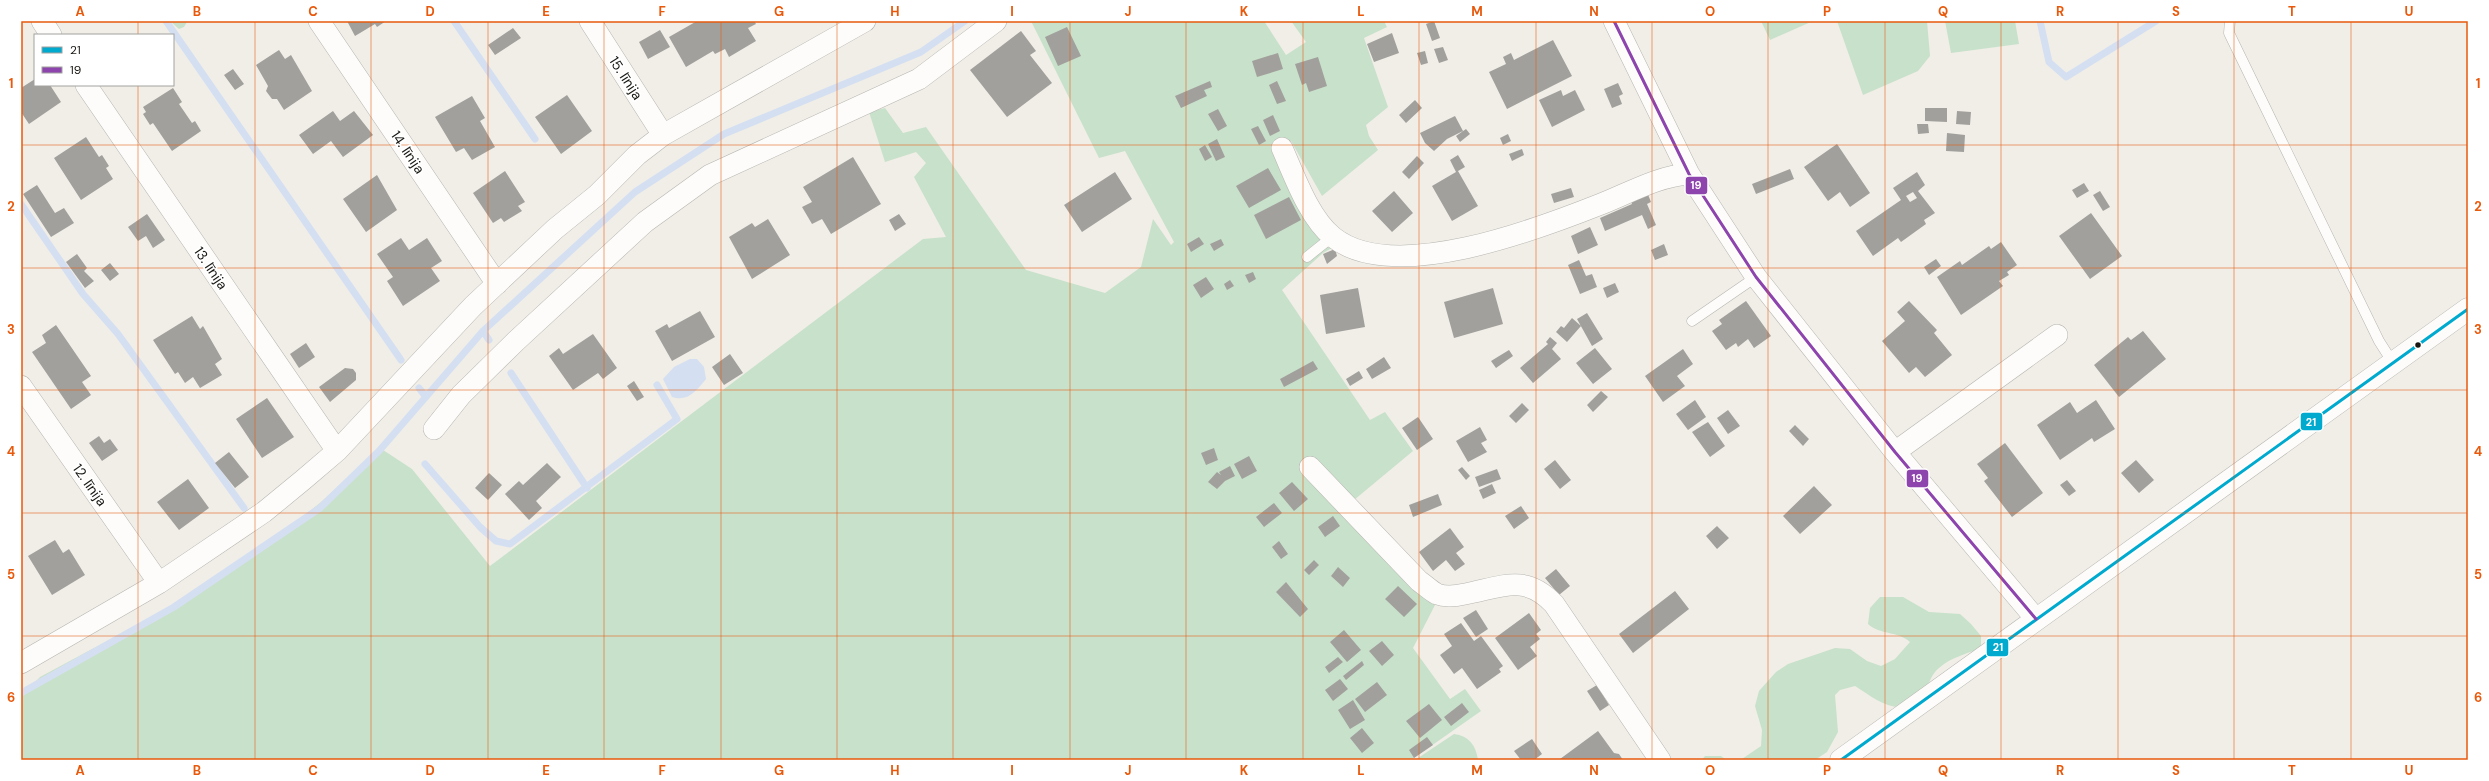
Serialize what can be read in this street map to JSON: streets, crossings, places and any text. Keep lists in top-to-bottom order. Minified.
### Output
{"streets":{"street":["15. līnija","14. līnija","13. līnija","12. līnija"]},"lines":["transit line 19","transit line 21"],"legend":["21","19"],"grid":{"columns":["A","B","C","D","E","F","G","H","I","J","K","L","M","N","O","P","Q","R","S","T","U"],"rows":["1","2","3","4","5","6"]}}
